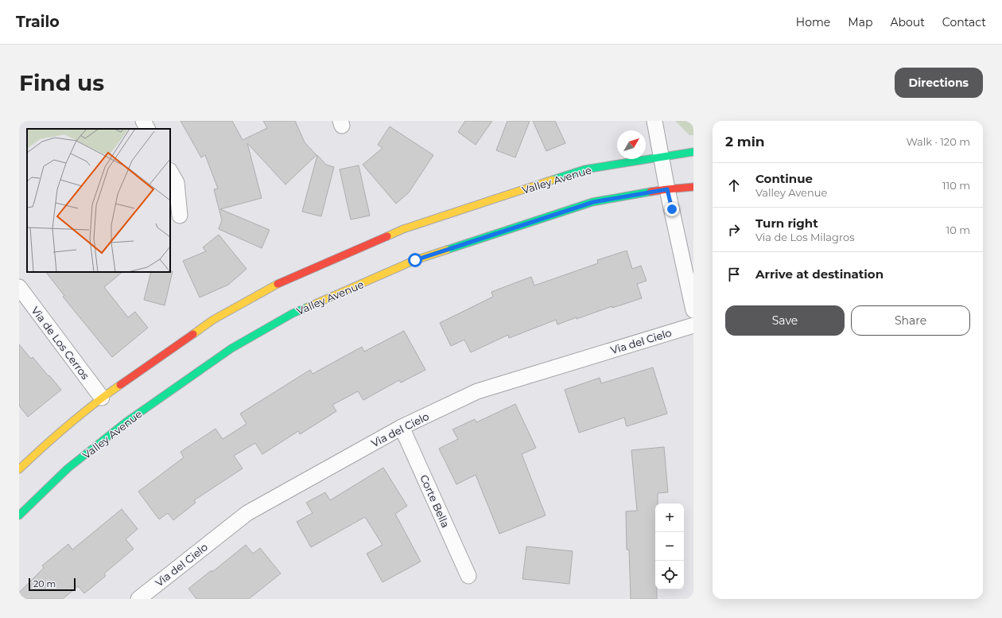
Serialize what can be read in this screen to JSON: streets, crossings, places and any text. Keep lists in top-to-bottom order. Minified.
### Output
{"streets":{"main road":["Valley Avenue"],"street":["Via del Cielo","Via de Los Cerros","Corte Bella"]},"crossings":[["Valley Avenue","Via de Los Cerros"],["Via del Cielo","Corte Bella"]],"scale_bar":"20 m","north":"top right","page":{"header":"Trailo","nav":["Home","Map","About","Contact"],"buttons":["Directions",["Save","Share"]],"title":"Find us","heading":["2 min","Walk · 120 m"],"list":[["Continue","Valley Avenue","110 m"],["Turn right","Via de Los Milagros","10 m"],"Arrive at destination"],"map_buttons":["+","−"],"scale":"20 m"}}
